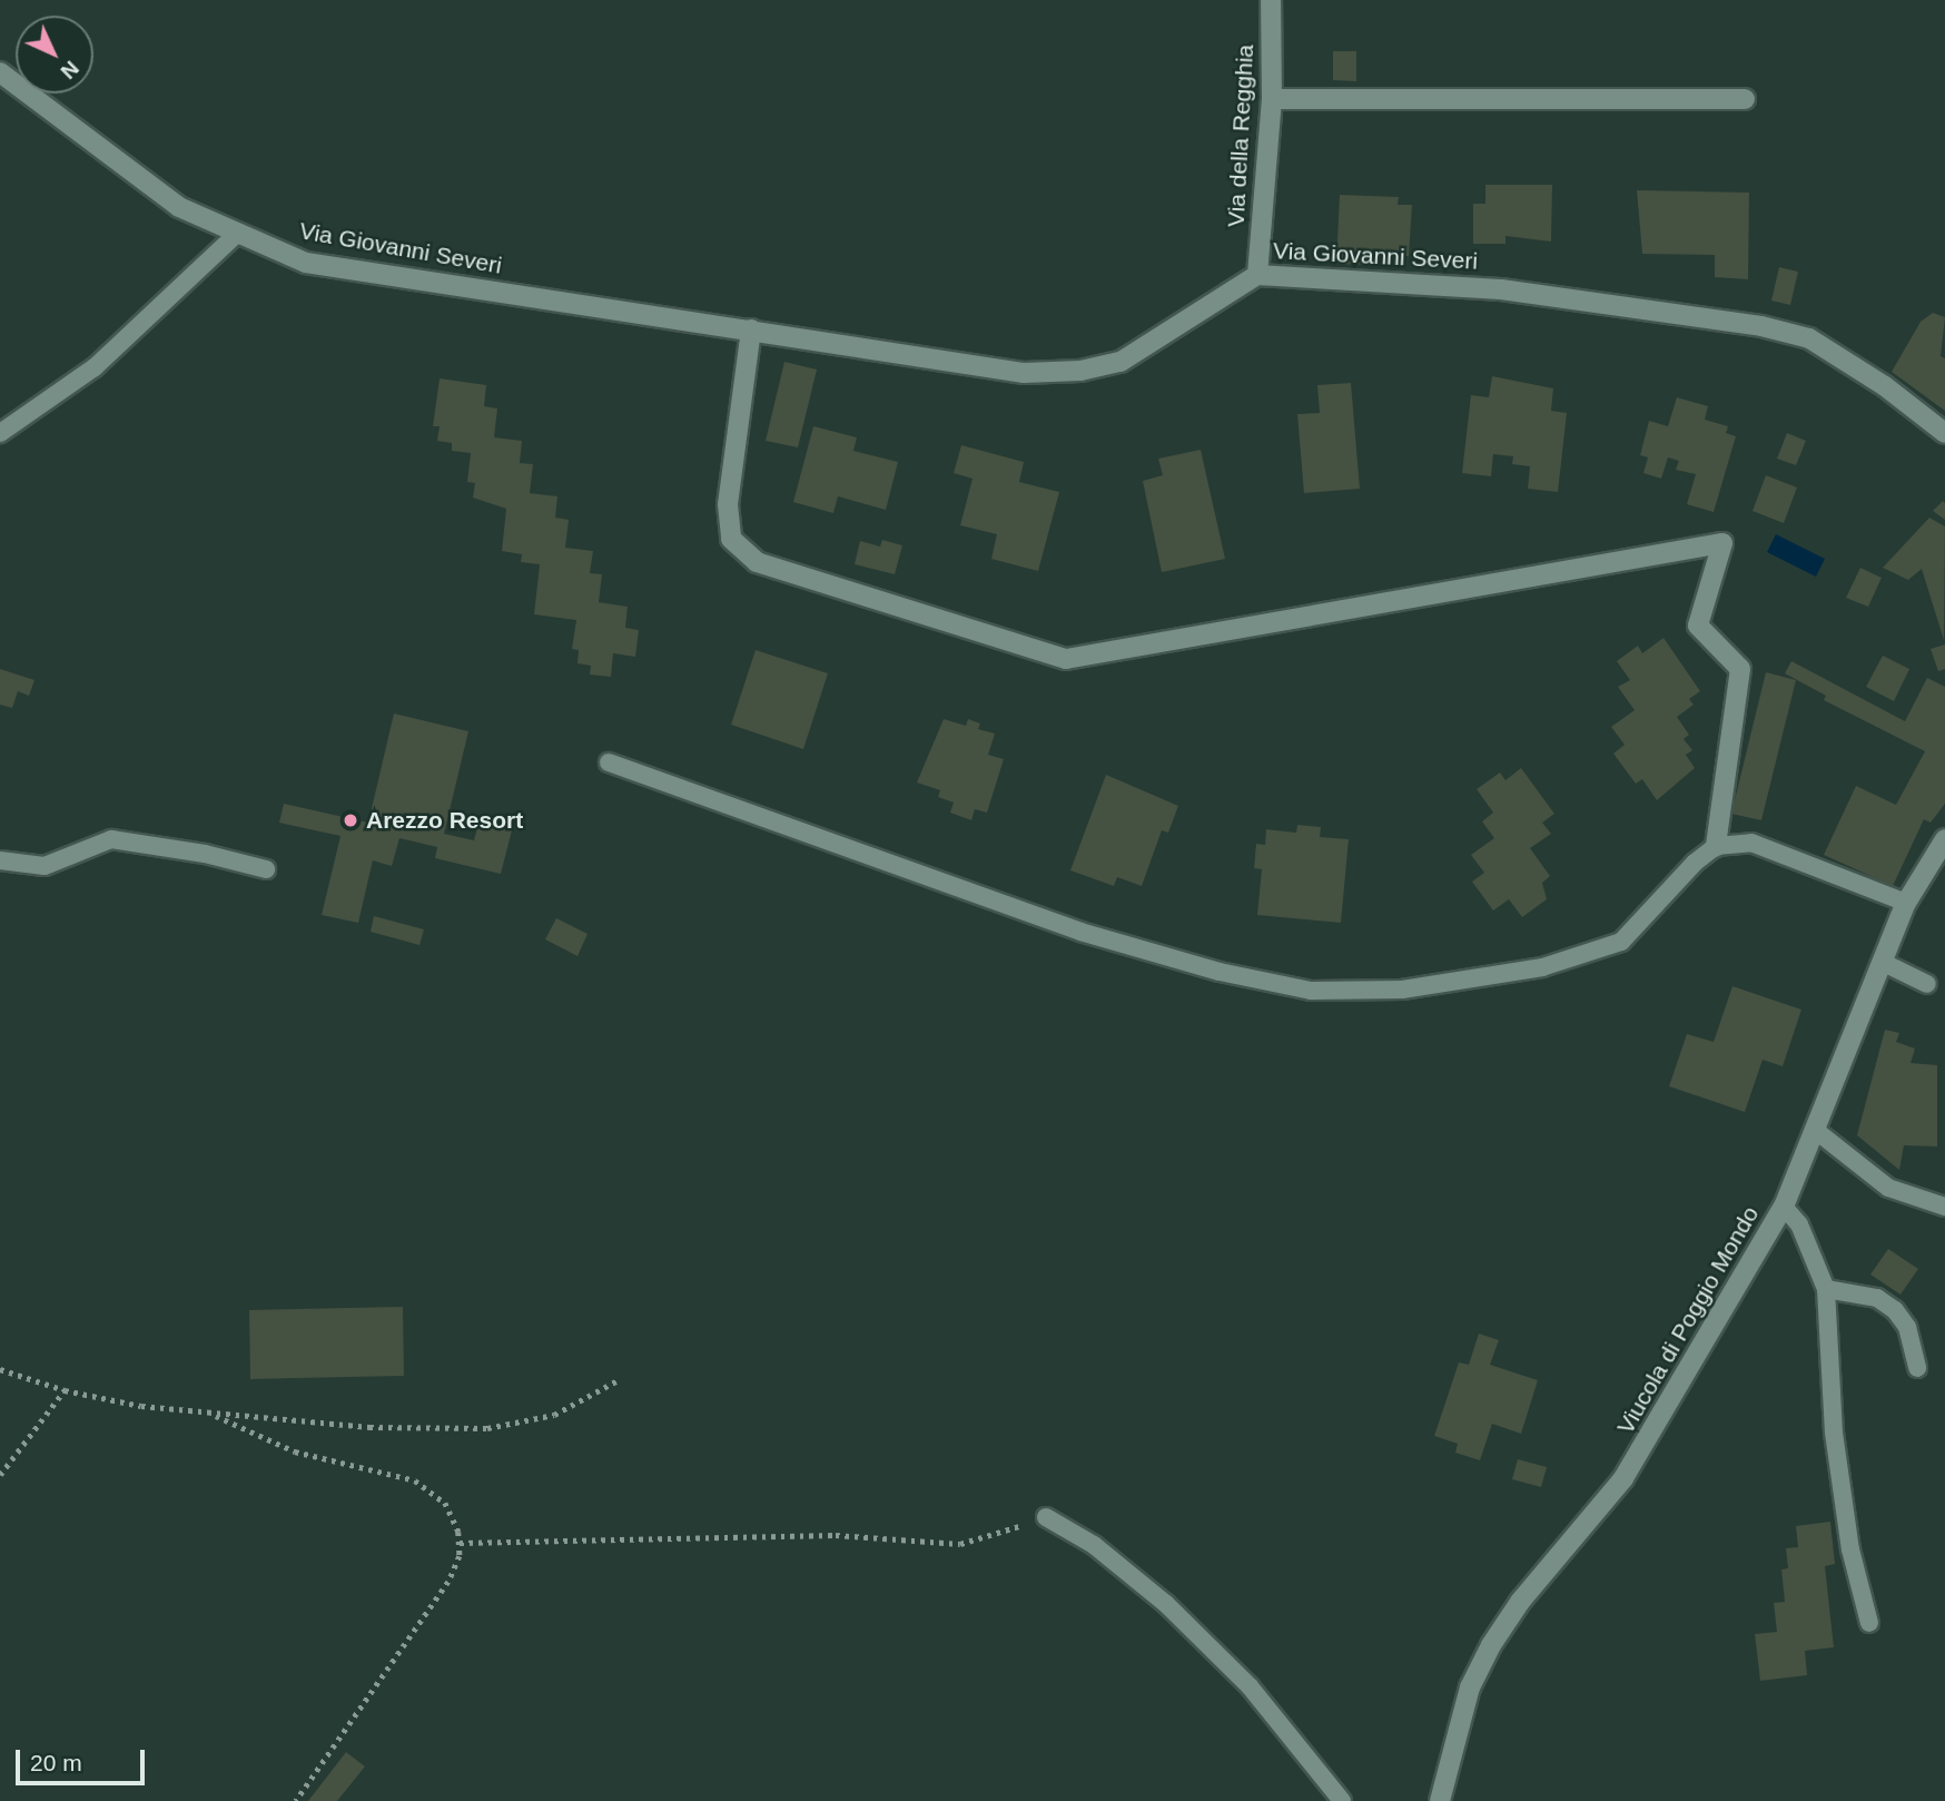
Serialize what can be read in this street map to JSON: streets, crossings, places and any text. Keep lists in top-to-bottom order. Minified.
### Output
{"streets":{"street":["Via della Regghia","Via Giovanni Severi","Viucola di Poggio Mondo"]},"crossings":[["Via della Regghia","Via Giovanni Severi"]],"places":["Arezzo Resort"],"scale_bar":"20 m","north":"bottom right"}
